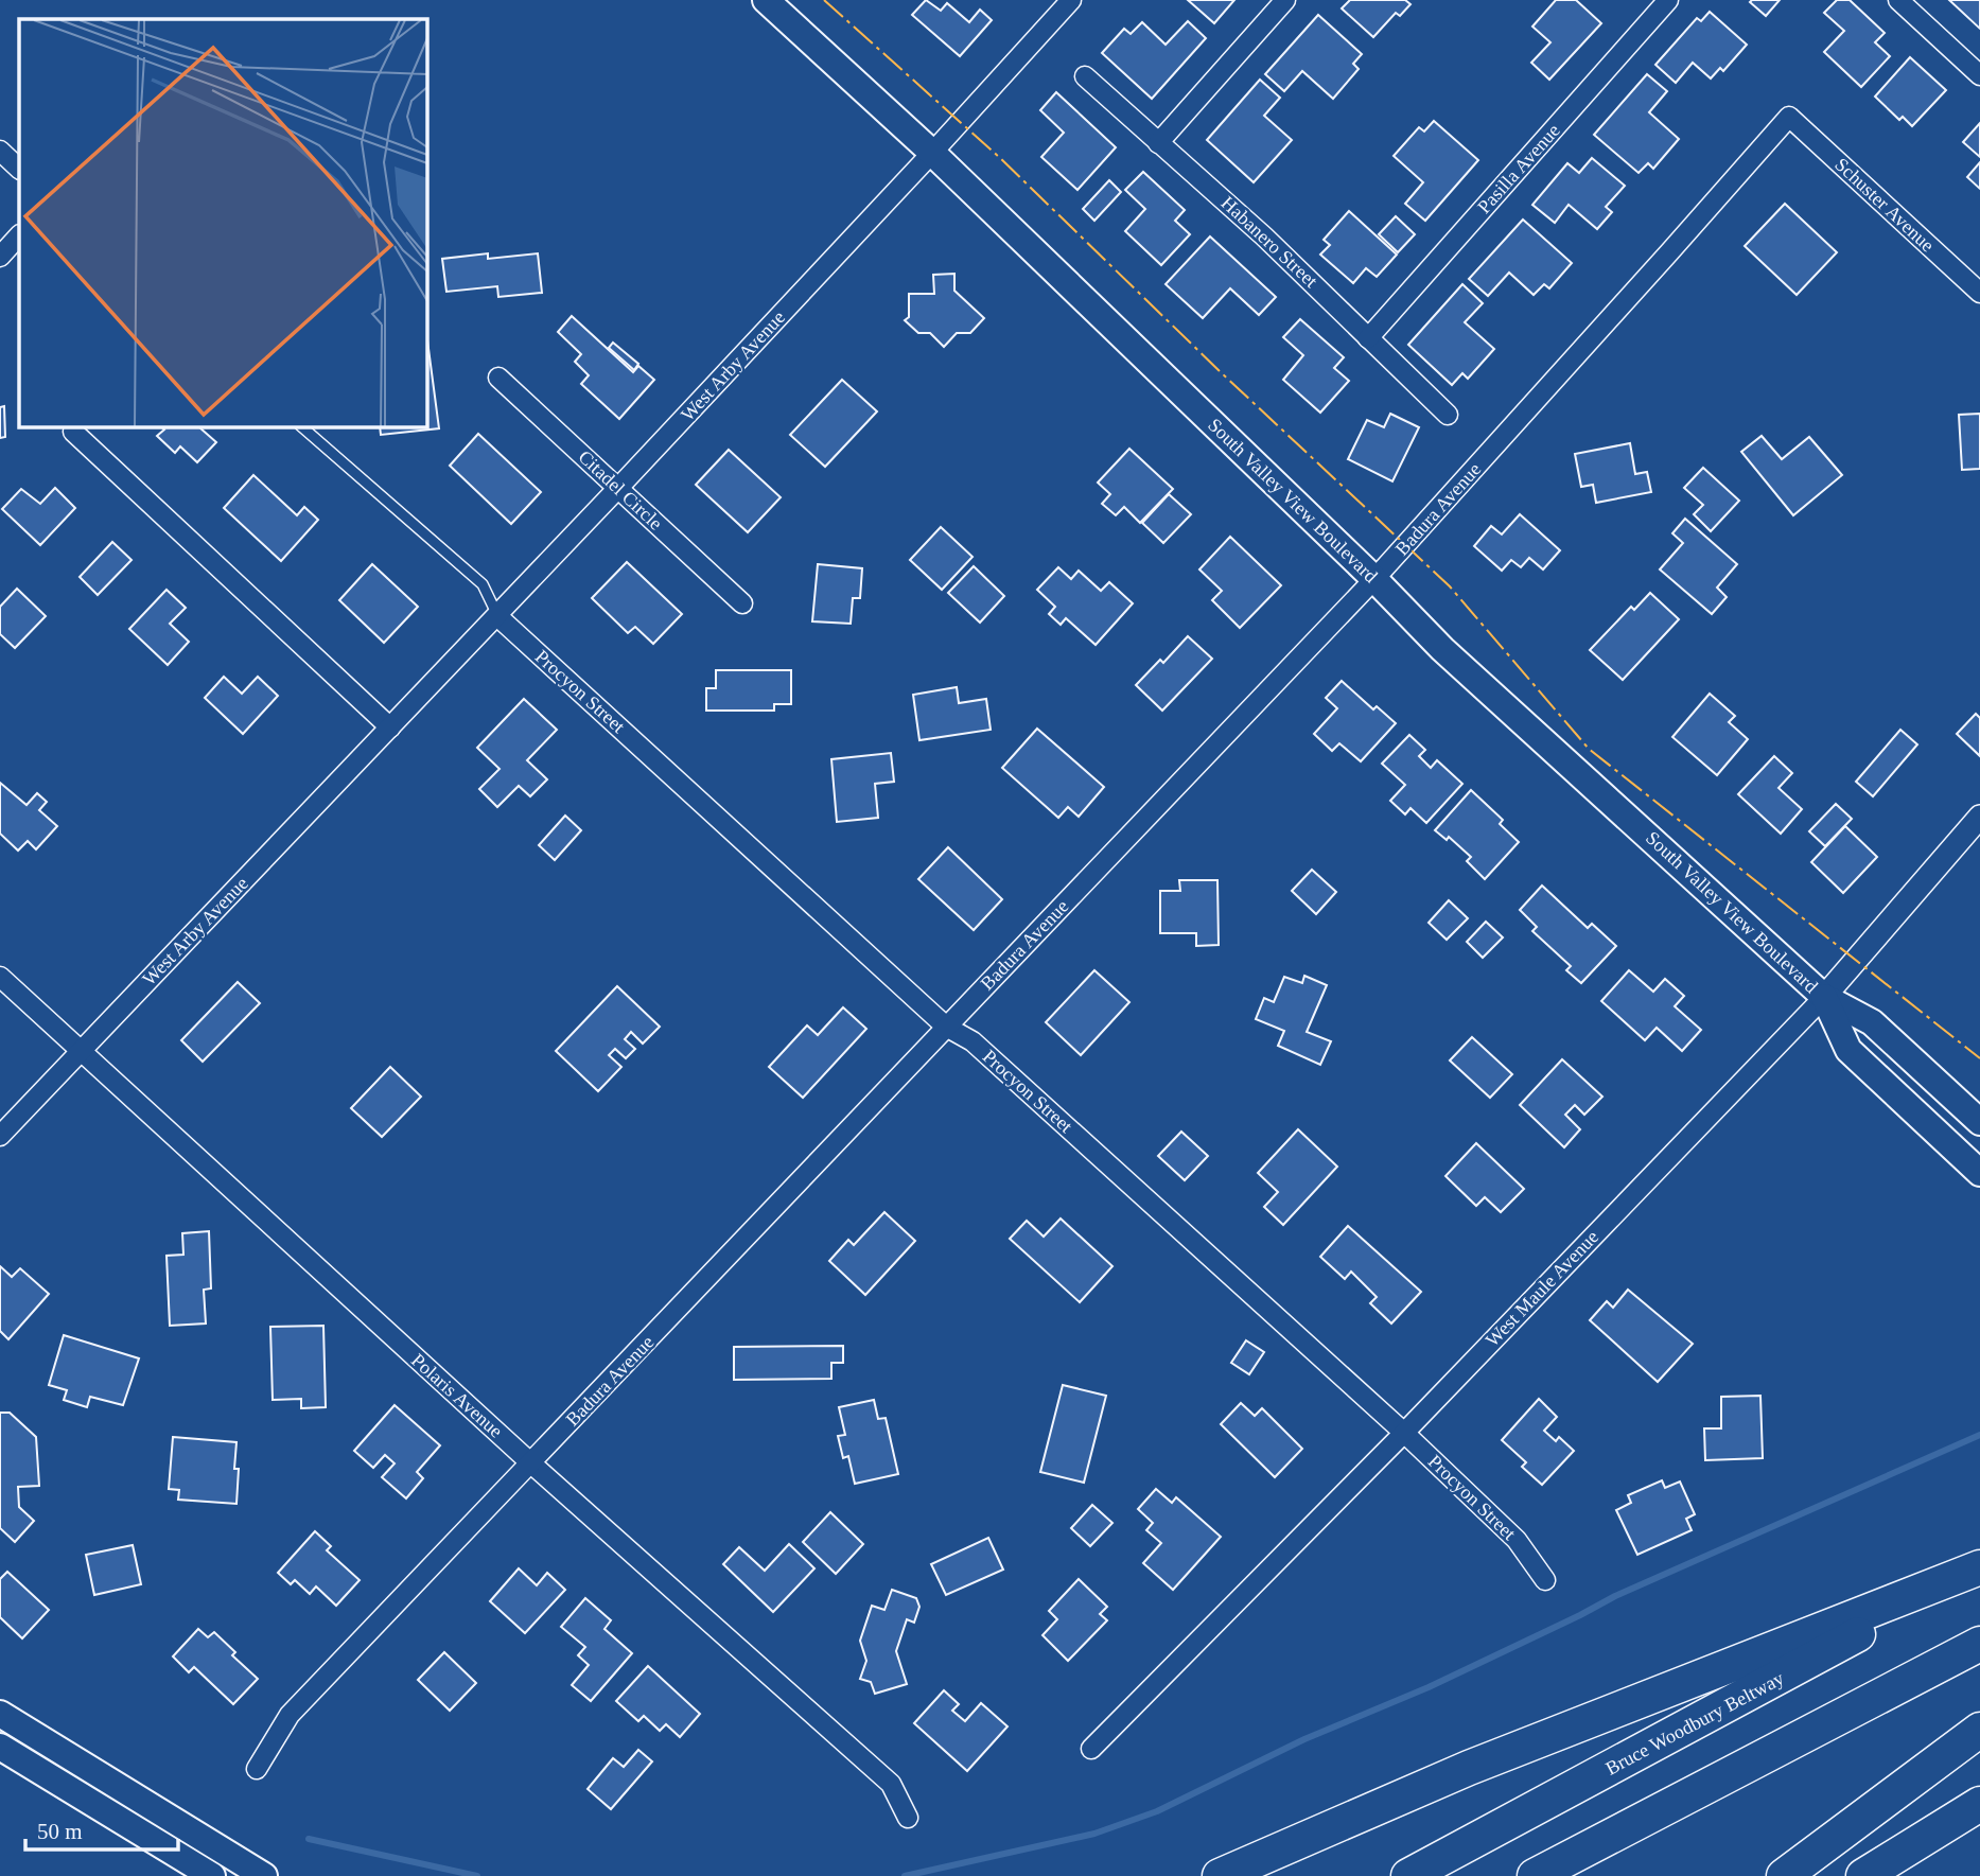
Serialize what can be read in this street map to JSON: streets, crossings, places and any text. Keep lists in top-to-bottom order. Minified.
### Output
{"streets":{"highway":["Bruce Woodbury Beltway"],"main road":["South Valley View Boulevard"],"street":["Pasilla Avenue","Schuster Avenue","Habanero Street","West Arby Avenue","Citadel Circle","Badura Avenue","Procyon Street","West Maule Avenue","Polaris Avenue"]},"crossings":[["Pasilla Avenue","Habanero Street"],["Schuster Avenue","Badura Avenue"],["West Arby Avenue","Citadel Circle"],["West Arby Avenue","South Valley View Boulevard"],["West Arby Avenue","Procyon Street"],["West Arby Avenue","Polaris Avenue"],["South Valley View Boulevard","Badura Avenue"],["South Valley View Boulevard","West Maule Avenue"],["Badura Avenue","Procyon Street"],["Badura Avenue","Polaris Avenue"],["Procyon Street","West Maule Avenue"]],"scale_bar":"50 m"}
